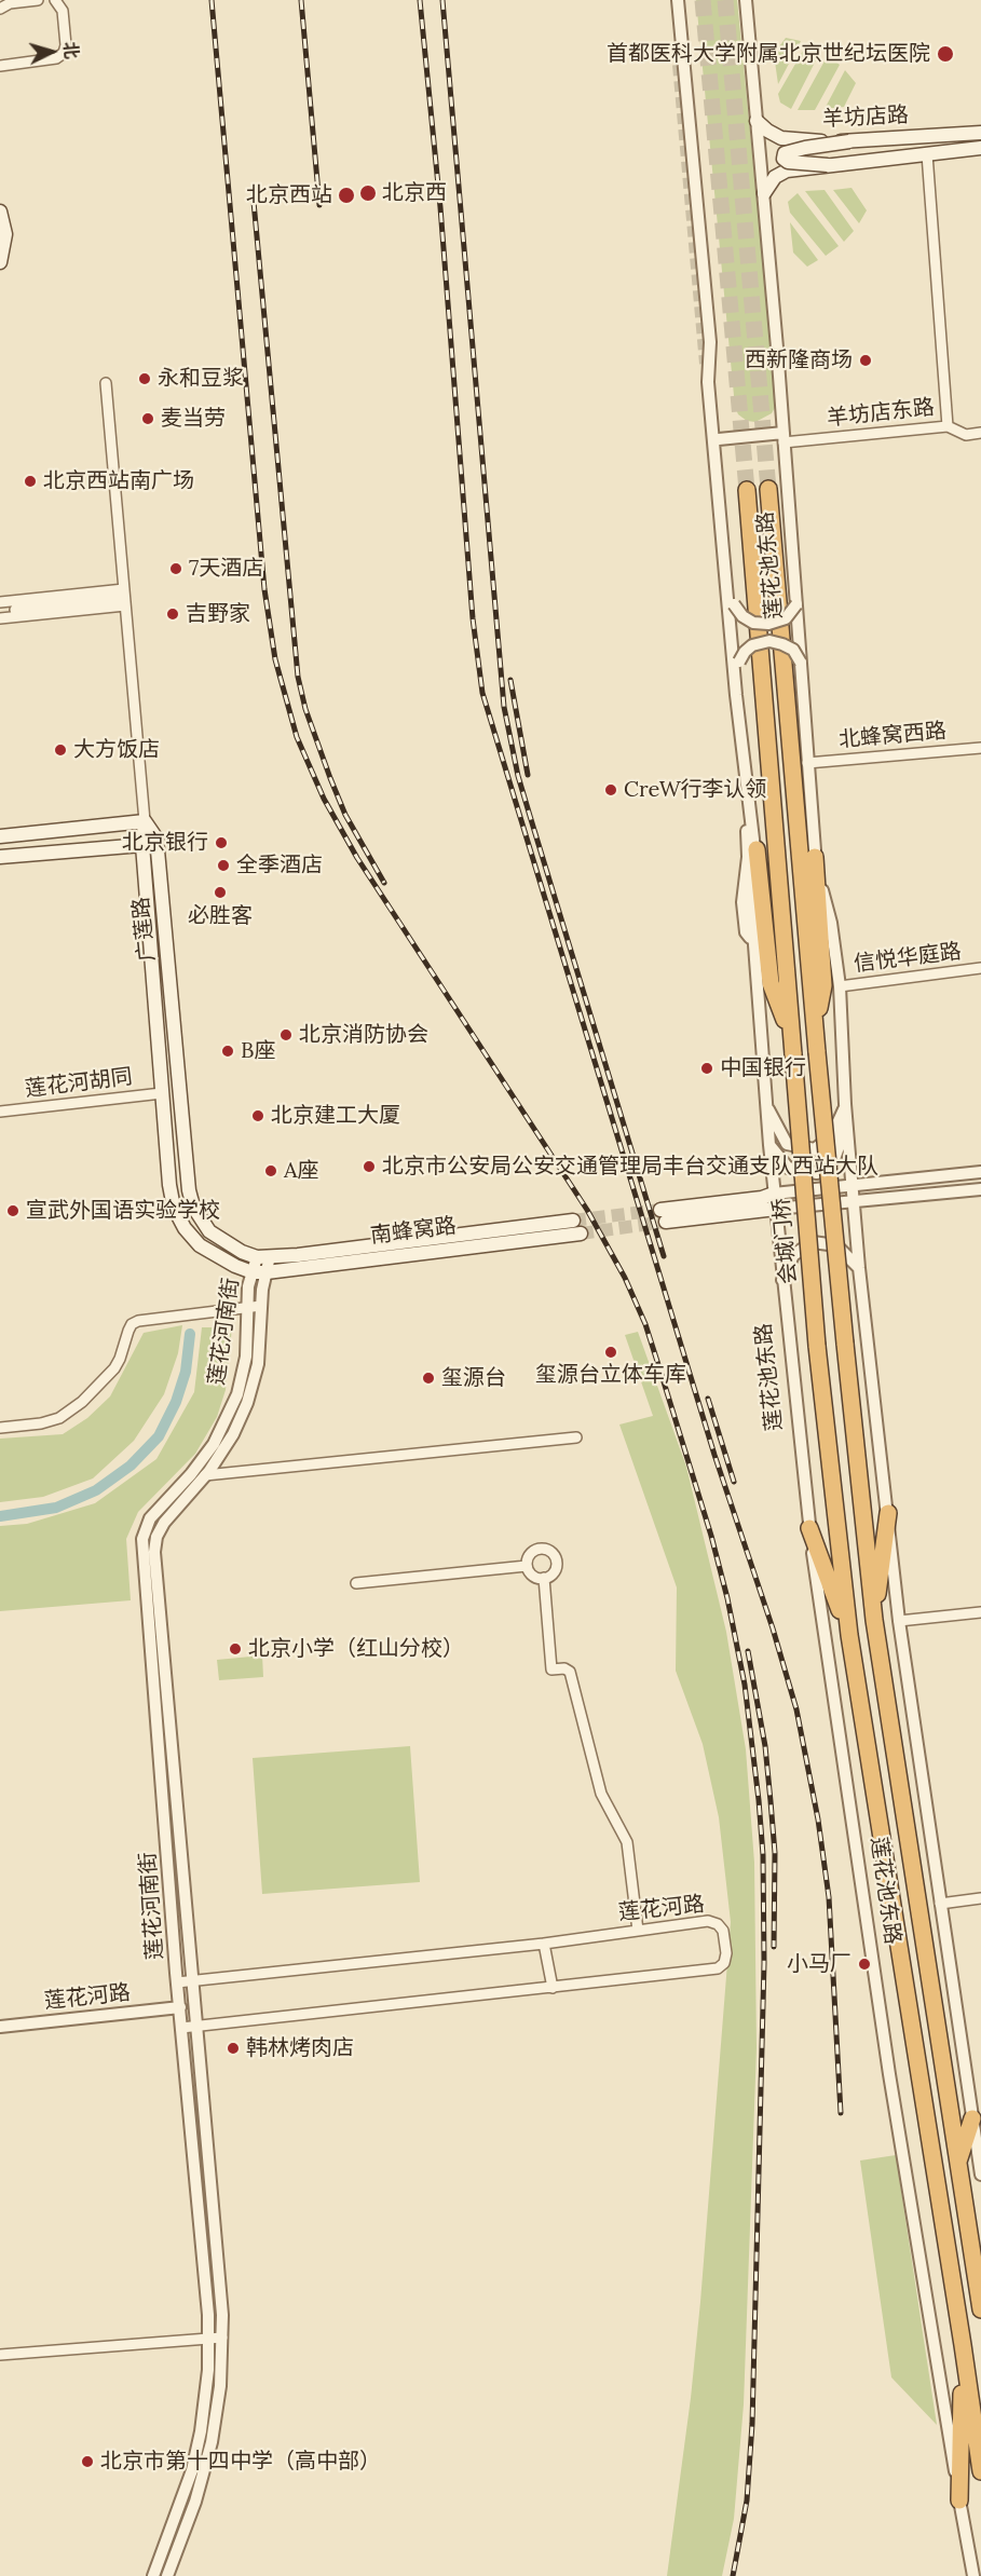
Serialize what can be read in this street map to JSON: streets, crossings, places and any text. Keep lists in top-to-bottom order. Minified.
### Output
{"streets":{"highway":["莲花池东路","会城门桥"],"main road":["羊坊店路","广莲路","南蜂窝路"],"street":["羊坊店东路","北蜂窝西路","信悦华庭路","莲花河胡同","莲花河南街","莲花河路"]},"crossings":[["羊坊店路","莲花池东路"],["羊坊店东路","莲花池东路"],["莲花池东路","北蜂窝西路"],["莲花池东路","信悦华庭路"],["莲花池东路","会城门桥"],["广莲路","莲花河胡同"],["广莲路","南蜂窝路"],["广莲路","莲花河南街"],["南蜂窝路","莲花河南街"],["莲花河南街","莲花河路"]],"places":["首都医科大学附属北京世纪坛医院","北京西","北京西站","西新隆商场","永和豆浆","麦当劳","北京西站南广场","7天酒店","吉野家","大方饭店","CreW行李认领","北京银行","全季酒店","必胜客","北京消防协会","B座","中国银行","北京建工大厦","北京市公安局公安交通管理局丰台交通支队西站大队","A座","宣武外国语实验学校","玺源台立体车库","玺源台","北京小学（红山分校）","小马厂","韩林烤肉店","北京市第十四中学（高中部）"],"north":"right"}
